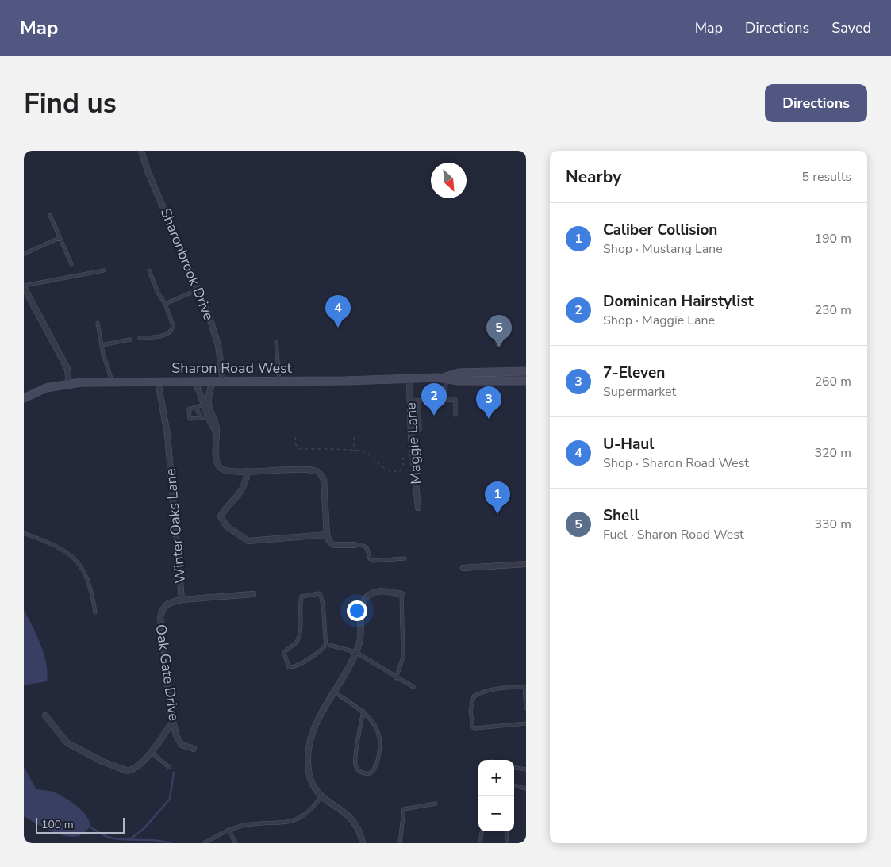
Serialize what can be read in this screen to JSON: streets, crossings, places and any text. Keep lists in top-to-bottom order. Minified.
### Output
{"streets":{"main road":["Sharon Road West"],"street":["Sharonbrook Drive","Maggie Lane","Winter Oaks Lane","Oak Gate Drive"]},"crossings":[["Sharonbrook Drive","Sharon Road West"],["Sharon Road West","Maggie Lane"],["Sharon Road West","Winter Oaks Lane"],["Winter Oaks Lane","Oak Gate Drive"]],"scale_bar":"100 m","north":"bottom right","page":{"header":"Map","nav":["Map","Directions","Saved"],"buttons":"Directions","title":"Find us","heading":["Nearby","5 results"],"list":[{"mark":"1","name":"Caliber Collision","note":"Shop · Mustang Lane","value":"190 m"},{"mark":"2","name":"Dominican Hairstylist","note":"Shop · Maggie Lane","value":"230 m"},{"mark":"3","name":"7-Eleven","note":"Supermarket","value":"260 m"},{"mark":"4","name":"U-Haul","note":"Shop · Sharon Road West","value":"320 m"},{"mark":"5","name":"Shell","note":"Fuel · Sharon Road West","value":"330 m"}],"pins":["4","5","2","3","1"],"map_buttons":["+","−"],"scale":"100 m"}}
